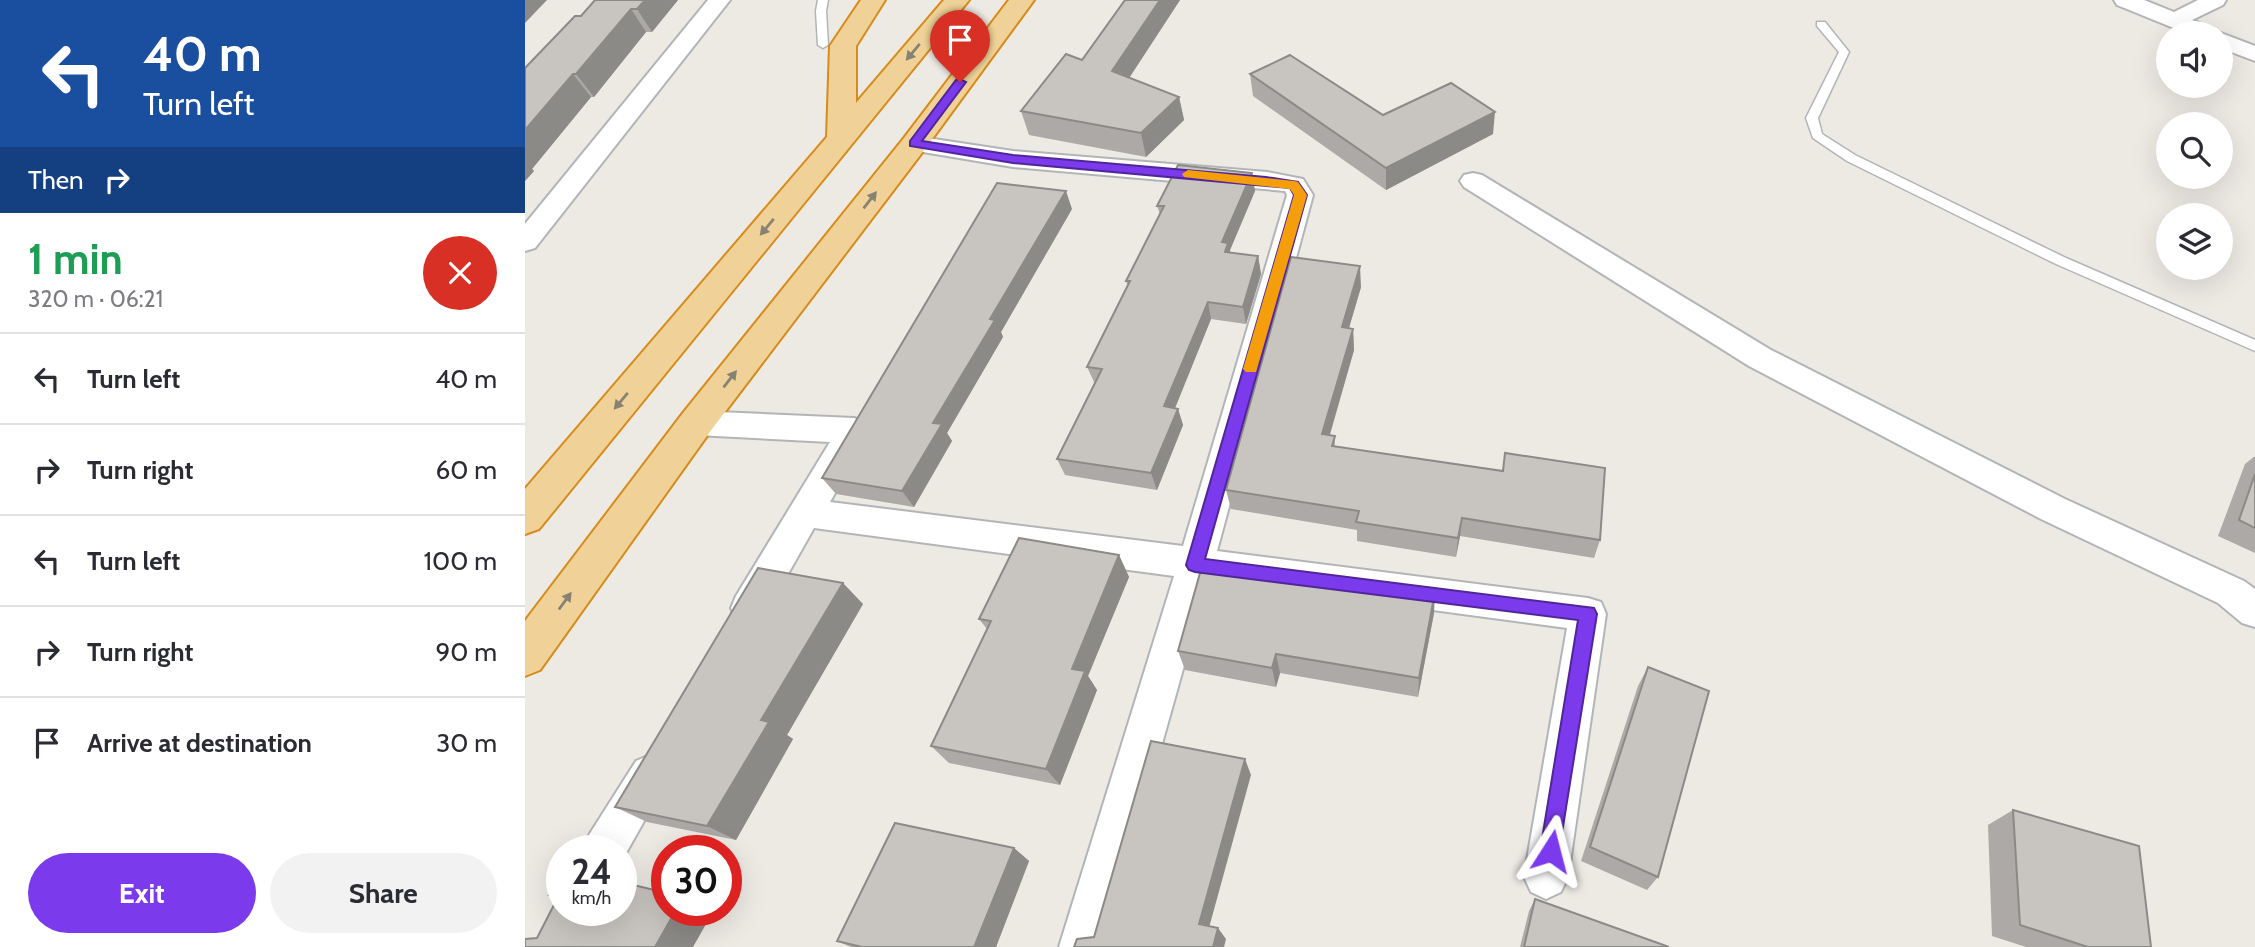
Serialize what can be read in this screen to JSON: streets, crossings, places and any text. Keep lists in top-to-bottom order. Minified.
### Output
{"page":{"turn":["40 m","Turn left"],"then":"Then","heading":["1 min","320 m · 06:21"],"list":[{"name":"Turn left","value":"40 m"},{"name":"Turn right","value":"60 m"},{"name":"Turn left","value":"100 m"},{"name":"Turn right","value":"90 m"},{"name":"Arrive at destination","value":"30 m"}],"speed":"24 km/h","limit":"30","buttons":["Exit","Share"]}}
